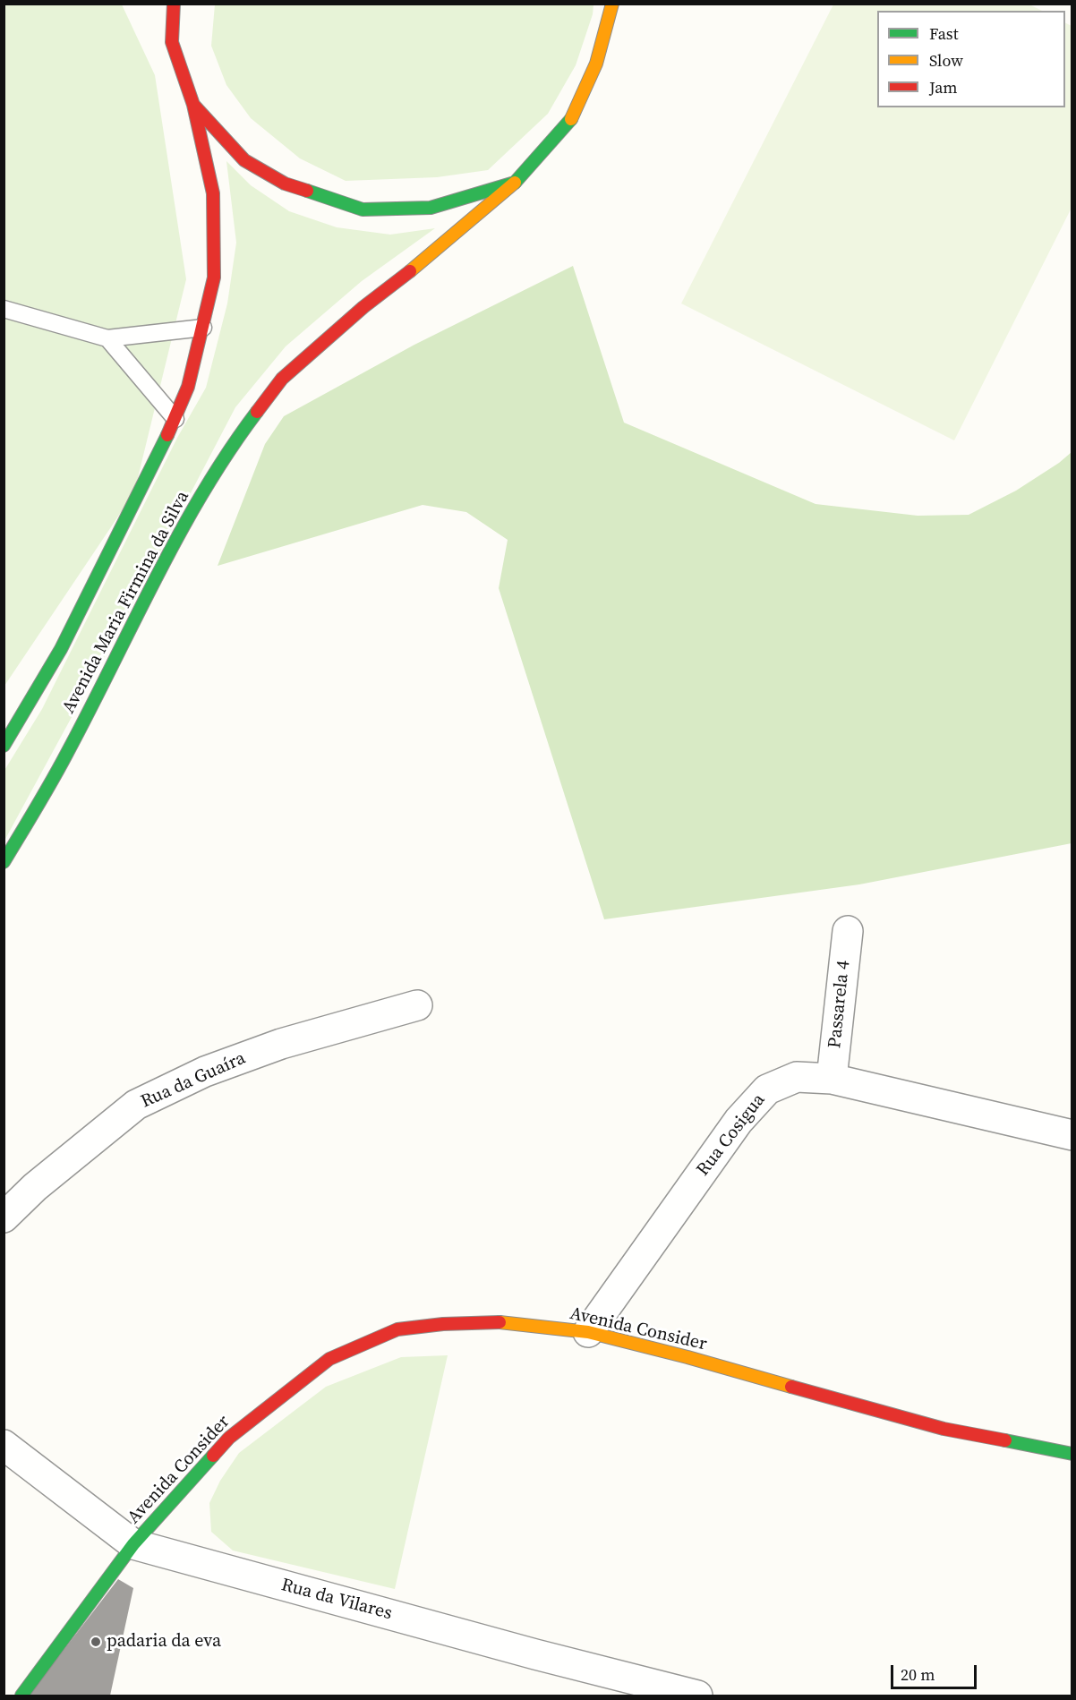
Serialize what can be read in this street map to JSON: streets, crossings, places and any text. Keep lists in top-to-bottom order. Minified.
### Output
{"streets":{"main road":["Avenida Maria Firmina da Silva","Avenida Consider"],"street":["Passarela 4","Rua da Guaíra","Rua Cosigua","Rua da Vilares"]},"crossings":[["Passarela 4","Rua Cosigua"],["Rua Cosigua","Avenida Consider"],["Avenida Consider","Rua da Vilares"]],"places":["padaria da eva"],"legend":["Fast","Slow","Jam"],"scale_bar":"20 m"}
